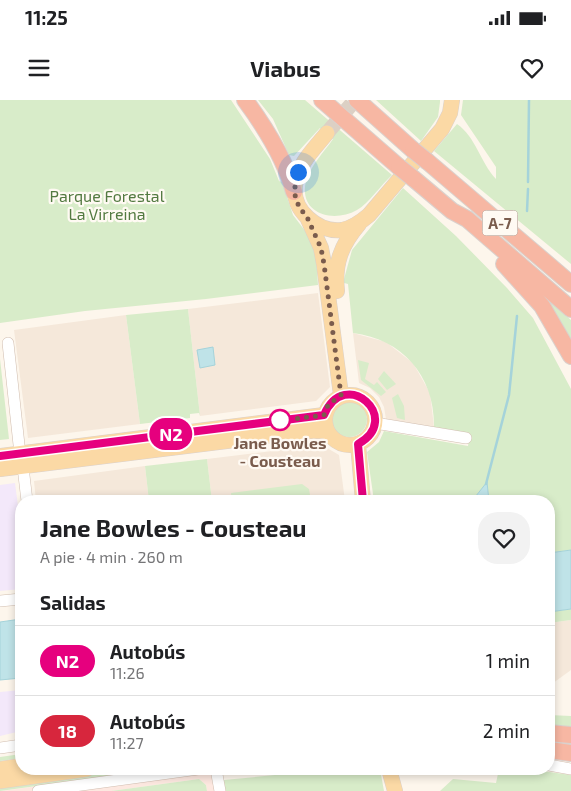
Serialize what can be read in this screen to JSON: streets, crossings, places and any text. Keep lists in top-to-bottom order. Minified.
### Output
{"streets":{"highway":["A-7"]},"parks":["Parque Forestal La Virreina"],"places":["Jane Bowles - Cousteau"],"lines":["bus line N2"],"page":{"status":"11:25","header":"Viabus","on_map":"N2","heading":[["Jane Bowles - Cousteau","A pie · 4 min · 260 m"],"Salidas"],"list":[{"mark":"N2","name":"Autobús","note":"11:26","value":"1 min"},{"mark":"18","name":"Autobús","note":"11:27","value":"2 min"}]}}
